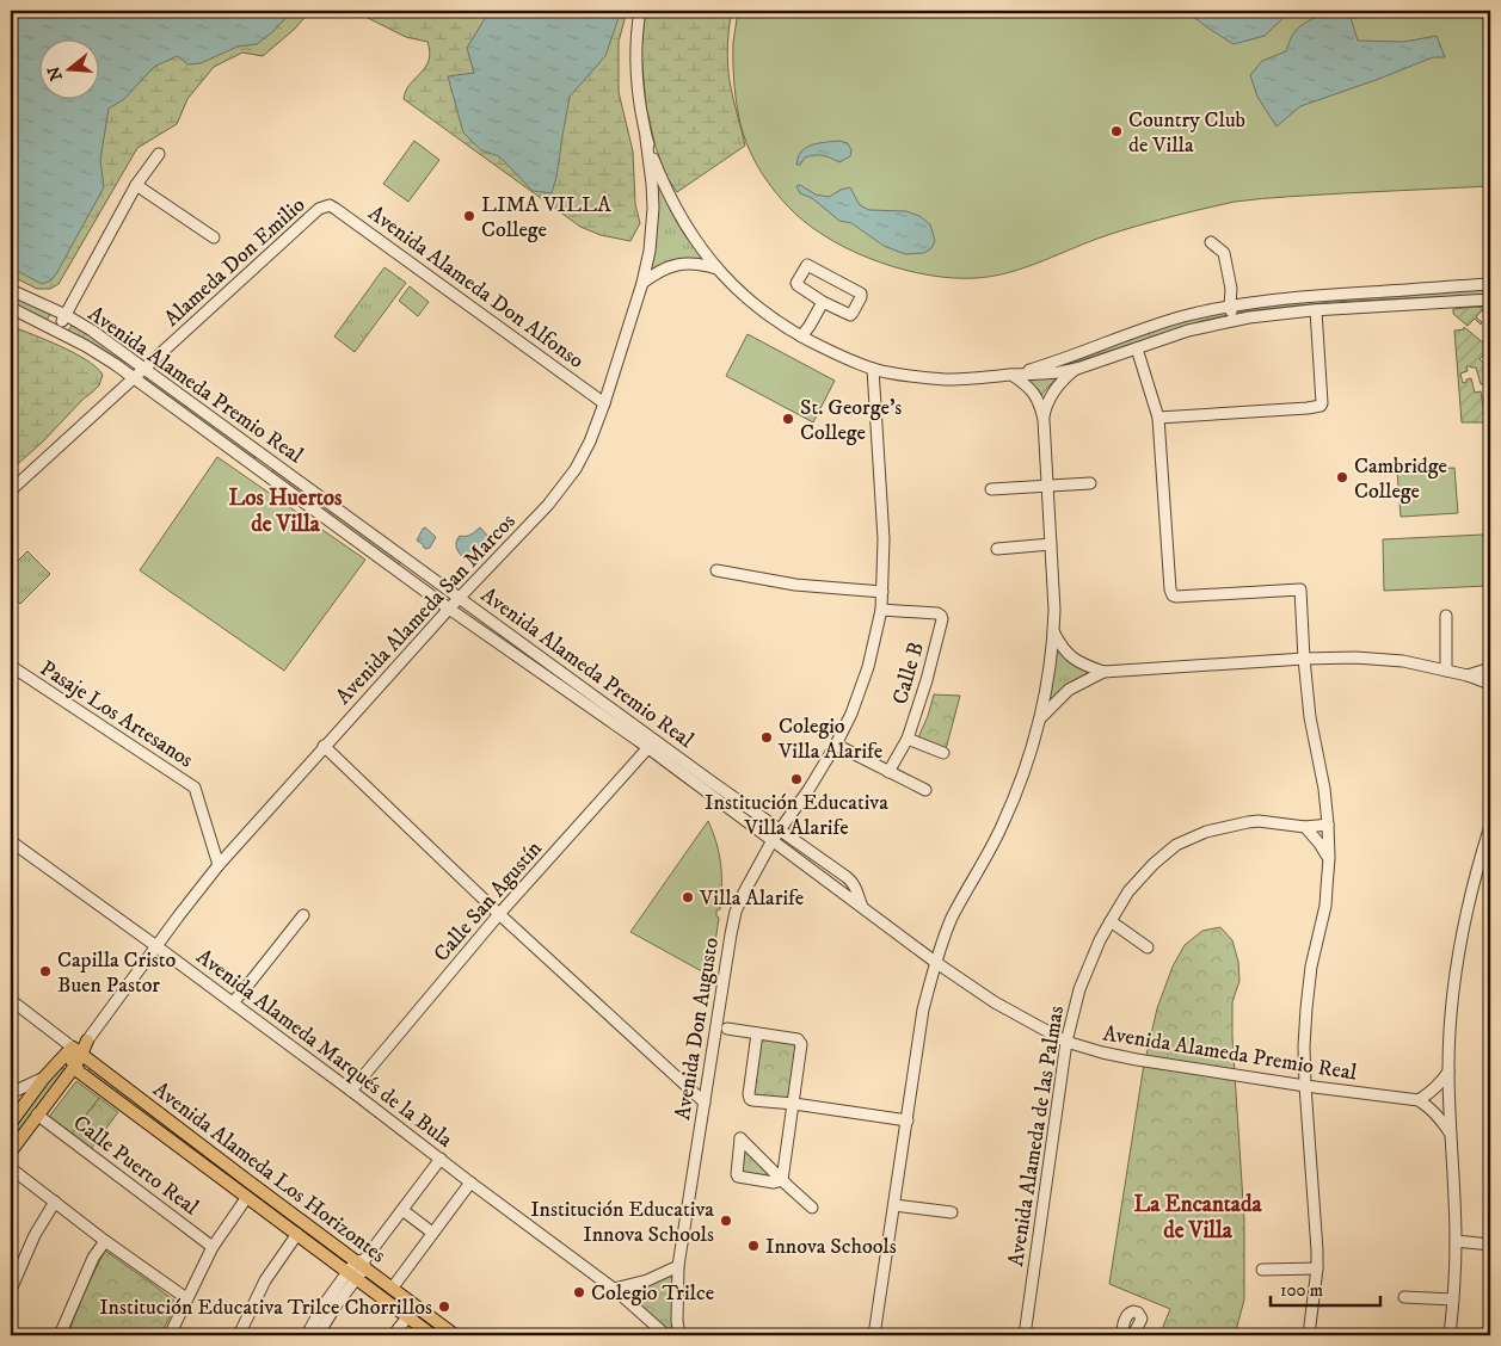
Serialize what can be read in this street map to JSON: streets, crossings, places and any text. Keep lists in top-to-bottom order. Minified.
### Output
{"streets":{"main road":["Avenida Alameda San Marcos","Avenida Alameda Los Horizontes"],"street":["Alameda Don Emilio","Avenida Alameda Don Alfonso","Avenida Alameda Premio Real","Calle B","Pasaje Los Artesanos","Calle San Agustín","Avenida Don Augusto","Avenida Alameda Marqués de la Bula","Avenida Alameda de las Palmas","Calle Puerto Real"]},"crossings":[["Alameda Don Emilio","Avenida Alameda Don Alfonso"],["Alameda Don Emilio","Avenida Alameda Premio Real"],["Avenida Alameda Don Alfonso","Avenida Alameda San Marcos"],["Avenida Alameda Premio Real","Avenida Alameda San Marcos"],["Avenida Alameda Premio Real","Calle San Agustín"],["Avenida Alameda Premio Real","Avenida Don Augusto"],["Avenida Alameda Premio Real","Avenida Alameda de las Palmas"],["Avenida Alameda San Marcos","Pasaje Los Artesanos"],["Avenida Alameda San Marcos","Avenida Alameda Marqués de la Bula"],["Avenida Alameda San Marcos","Calle Puerto Real"],["Avenida Alameda San Marcos","Avenida Alameda Los Horizontes"],["Calle B","Avenida Don Augusto"],["Calle San Agustín","Avenida Alameda Marqués de la Bula"]],"districts":["Los Huertos de Villa","La Encantada de Villa"],"places":["Country Club de Villa","LIMA VILLA College","St. George's College","Cambridge College","Colegio Villa Alarife","Institución Educativa Villa Alarife","Villa Alarife","Capilla Cristo Buen Pastor","Institución Educativa Innova Schools","Innova Schools","Colegio Trilce","Institución Educativa Trilce Chorrillos"],"scale_bar":"100 m","north":"left"}
